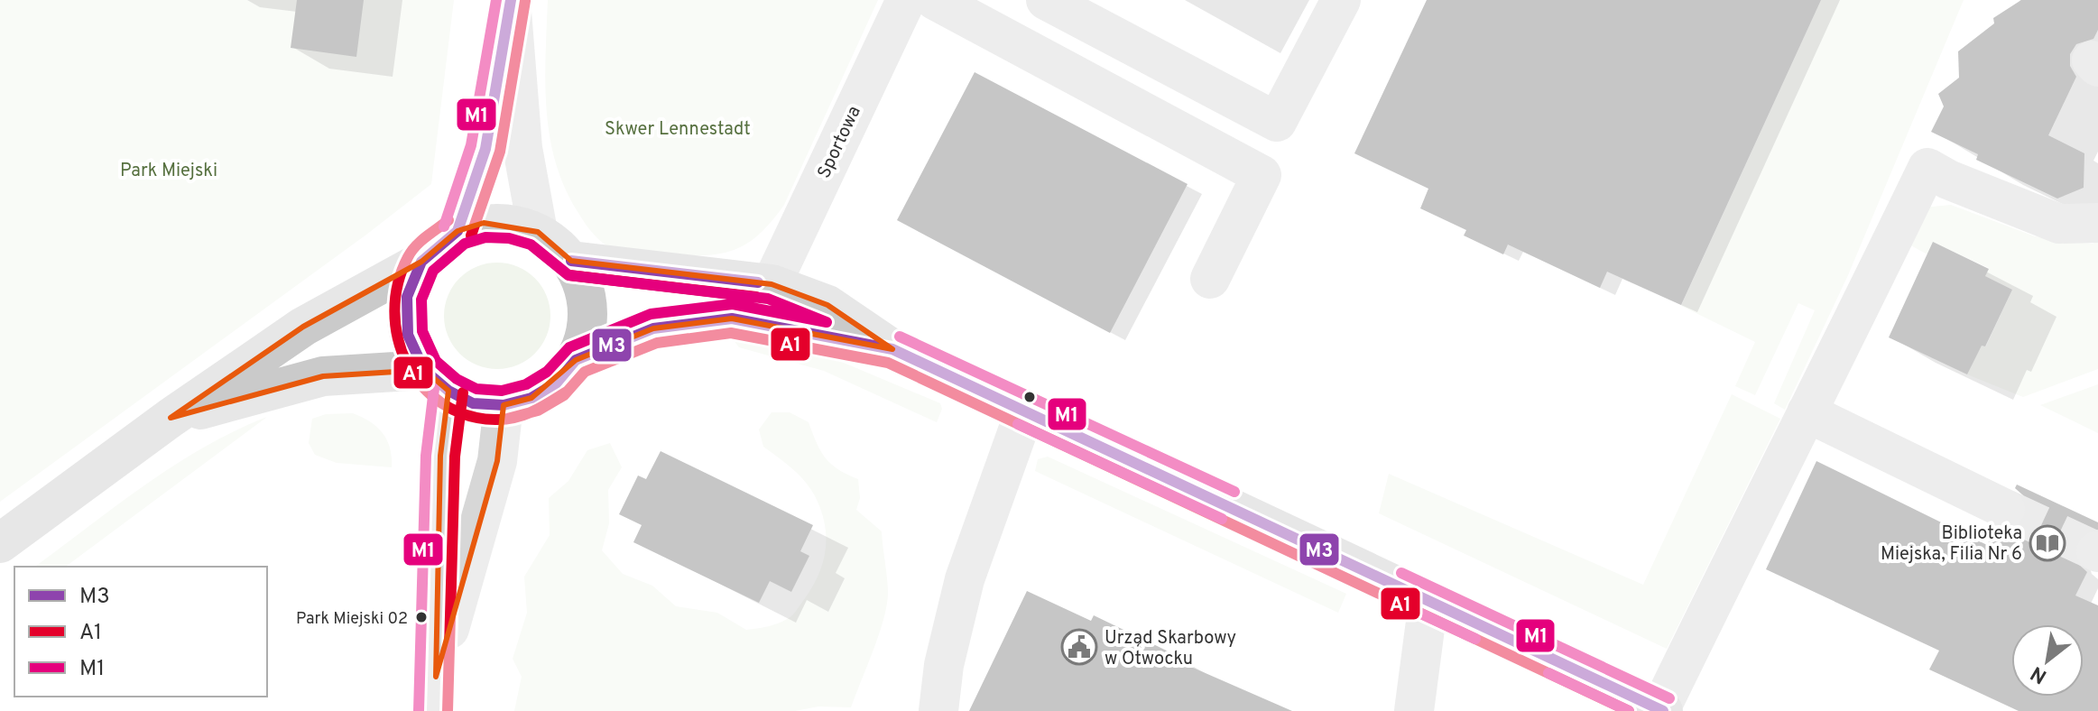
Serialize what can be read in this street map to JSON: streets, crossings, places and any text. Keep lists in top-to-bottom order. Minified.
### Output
{"streets":{"street":["Sportowa"]},"parks":["Skwer Lennestadt","Park Miejski"],"places":{"library":["Biblioteka Miejska, Filia Nr 6"],"other":["Park Miejski 02"],"public building":["Urząd Skarbowy w Otwocku"]},"lines":["transit line M3","transit line M1","transit line A1"],"legend":["M3","A1","M1"],"north":"bottom left"}
